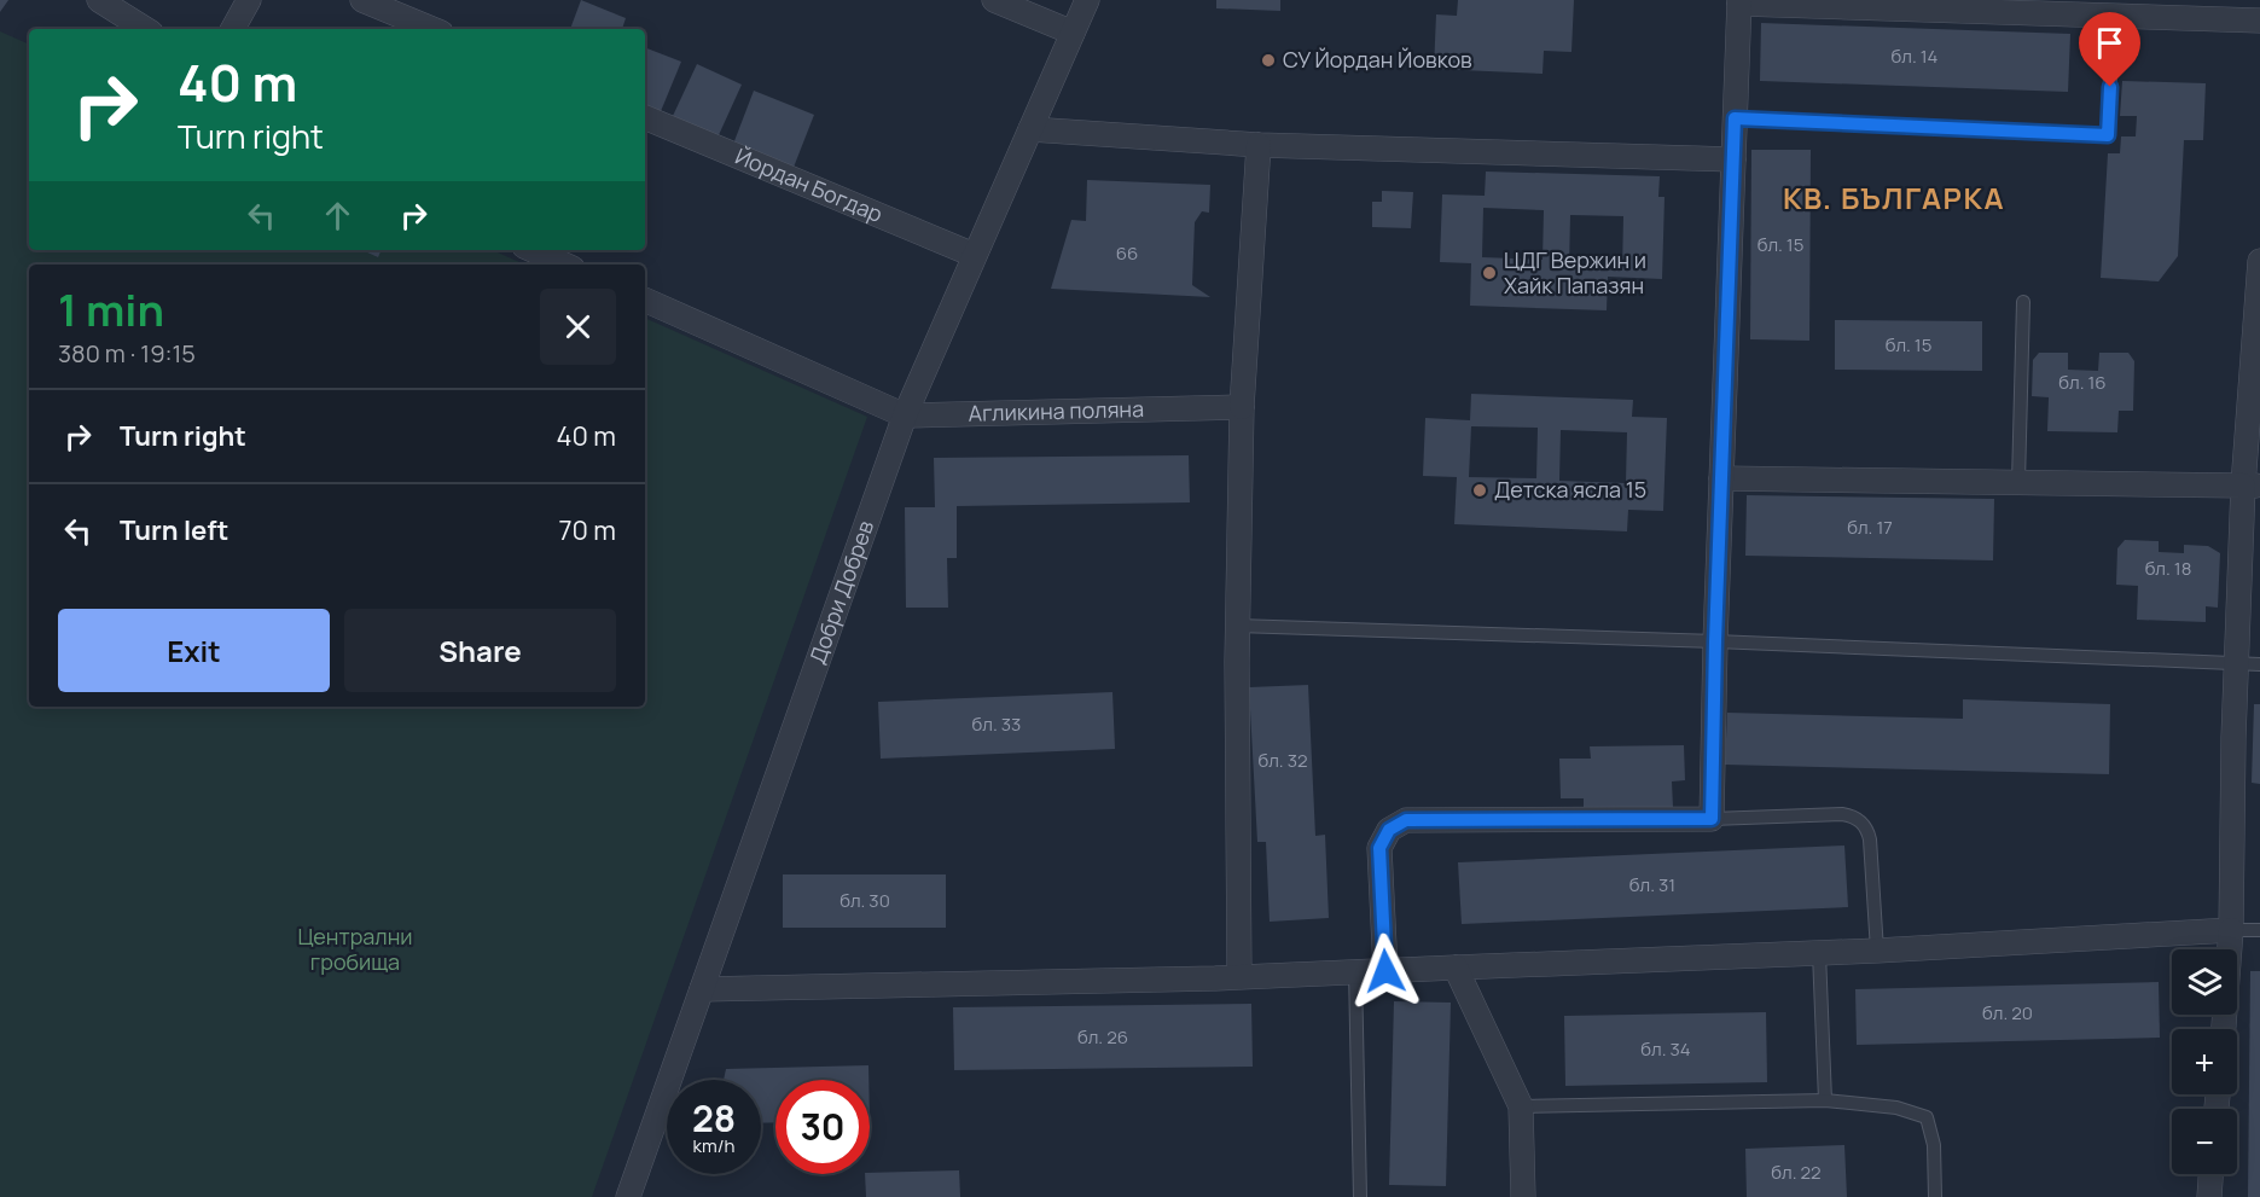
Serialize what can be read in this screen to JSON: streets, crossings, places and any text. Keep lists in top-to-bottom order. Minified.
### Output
{"streets":{"street":["Йордан Богдар","Агликина поляна","Добри Добрев"]},"crossings":[["Йордан Богдар","Добри Добрев"],["Агликина поляна","Добри Добрев"]],"districts":["КВ. БЪЛГАРКА"],"parks":["Централни гробища"],"places":["СУ Йордан Йовков","ЦДГ Вержин и Хайк Папазян","Детска ясла 15"],"house_numbers":["бл. 14","бл. 15","66","бл. 15","бл. 16","бл. 17","бл. 18","бл. 33","бл. 32","бл. 31","бл. 30","бл. 20","бл. 26","бл. 34","бл. 22"],"page":{"turn":["40 m","Turn right"],"heading":["1 min","380 m · 19:15"],"list":[{"name":"Turn right","value":"40 m"},{"name":"Turn left","value":"70 m"}],"buttons":["Exit","Share"],"map_buttons":["+","−"],"speed":"28 km/h","limit":"30"}}
